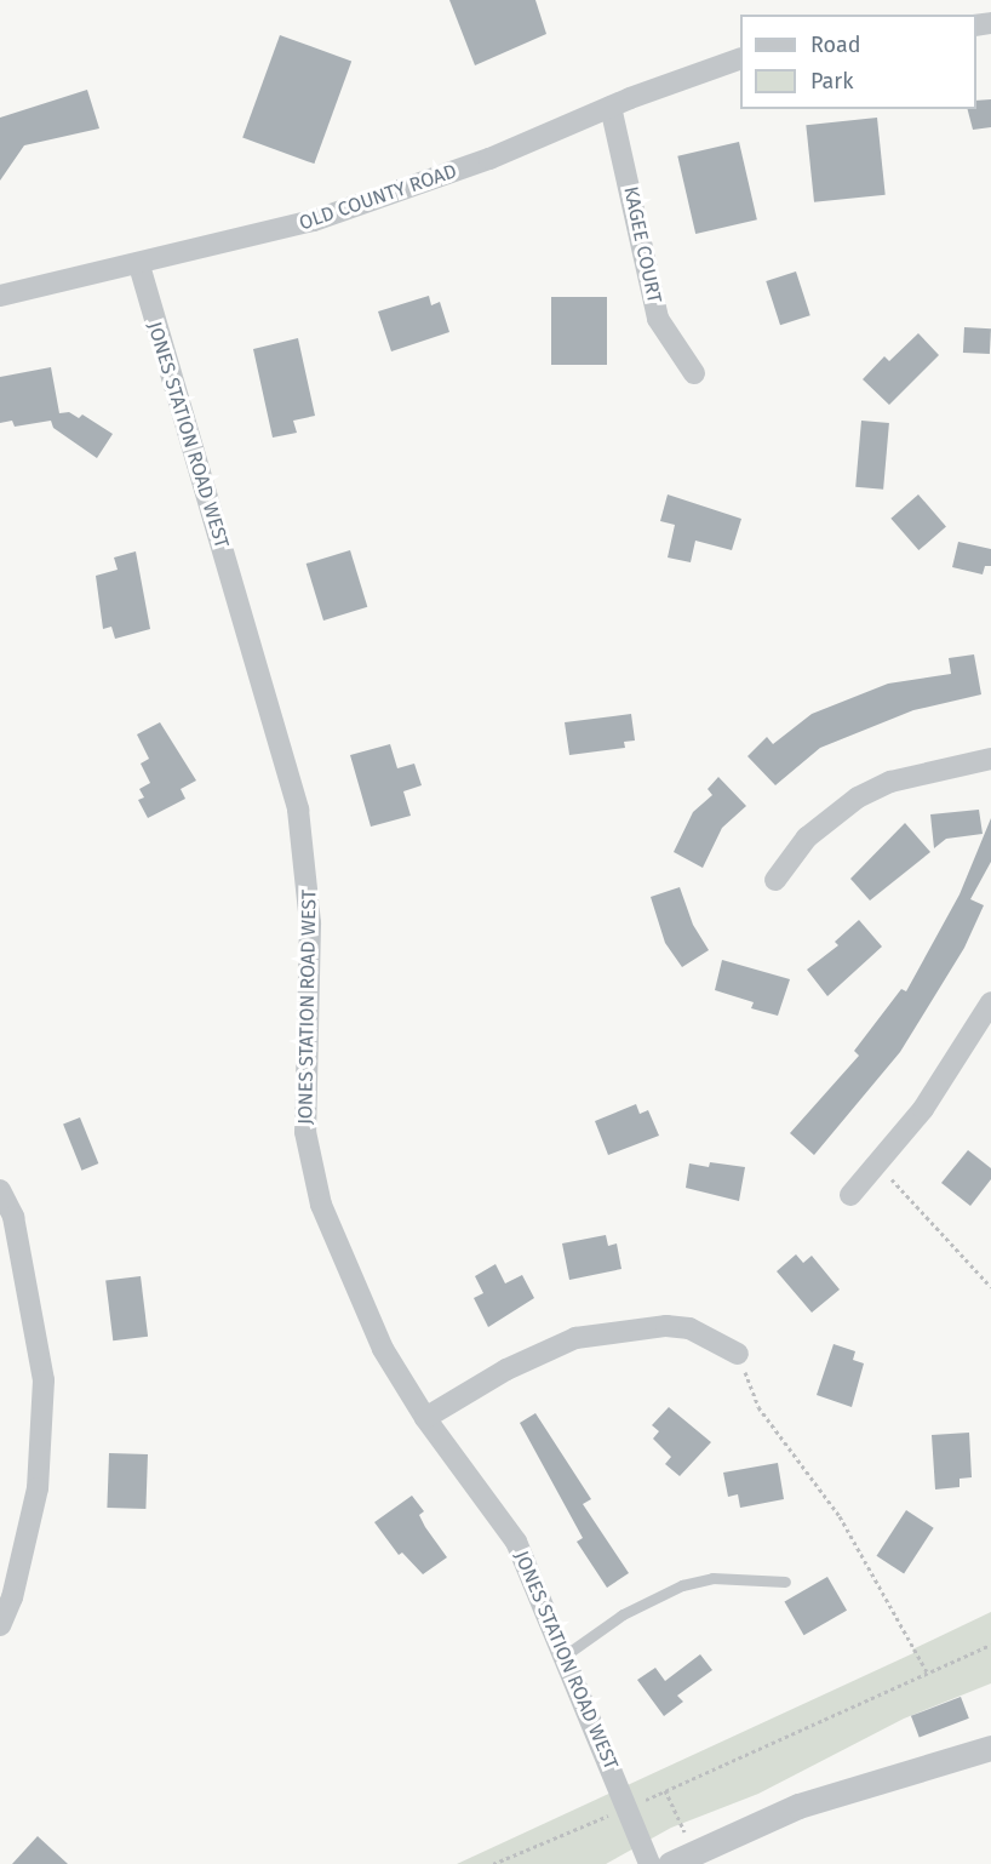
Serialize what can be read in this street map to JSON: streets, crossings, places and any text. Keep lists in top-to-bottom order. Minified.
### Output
{"streets":{"street":["OLD COUNTY ROAD","KAGEE COURT","JONES STATION ROAD WEST"]},"crossings":[["OLD COUNTY ROAD","KAGEE COURT"],["OLD COUNTY ROAD","JONES STATION ROAD WEST"]],"legend":["Road","Park"]}
